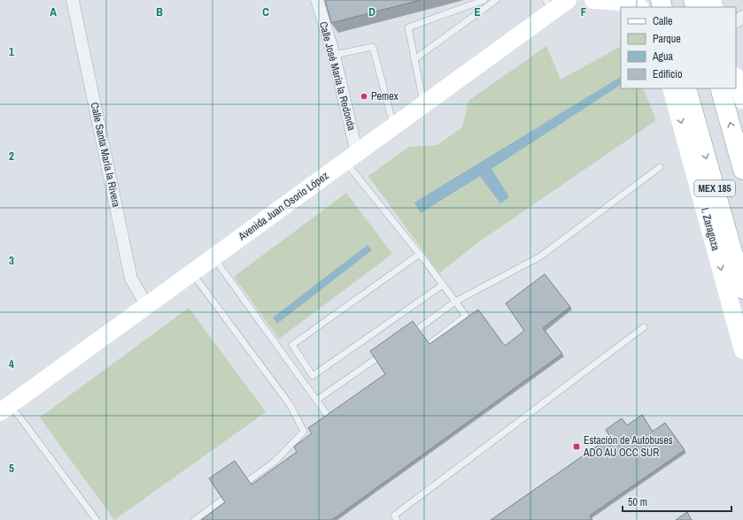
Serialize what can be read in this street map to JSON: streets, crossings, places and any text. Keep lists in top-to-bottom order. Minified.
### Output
{"streets":{"highway":["MEX 185"],"main road":["Avenida Juan Osorio López","I. Zaragoza"],"street":["Calle José María la Redonda","Calle Santa María la Rivera"]},"crossings":[["Calle José María la Redonda","Avenida Juan Osorio López"],["Calle Santa María la Rivera","Avenida Juan Osorio López"]],"one_way":["I. Zaragoza"],"places":{"other":["Pemex"],"transit":["Estación de Autobuses ADO AU OCC SUR"]},"legend":["Calle","Parque","Agua","Edificio"],"scale_bar":"50 m","grid":{"columns":["A","B","C","D","E","F"],"rows":["1","2","3","4","5"]}}
